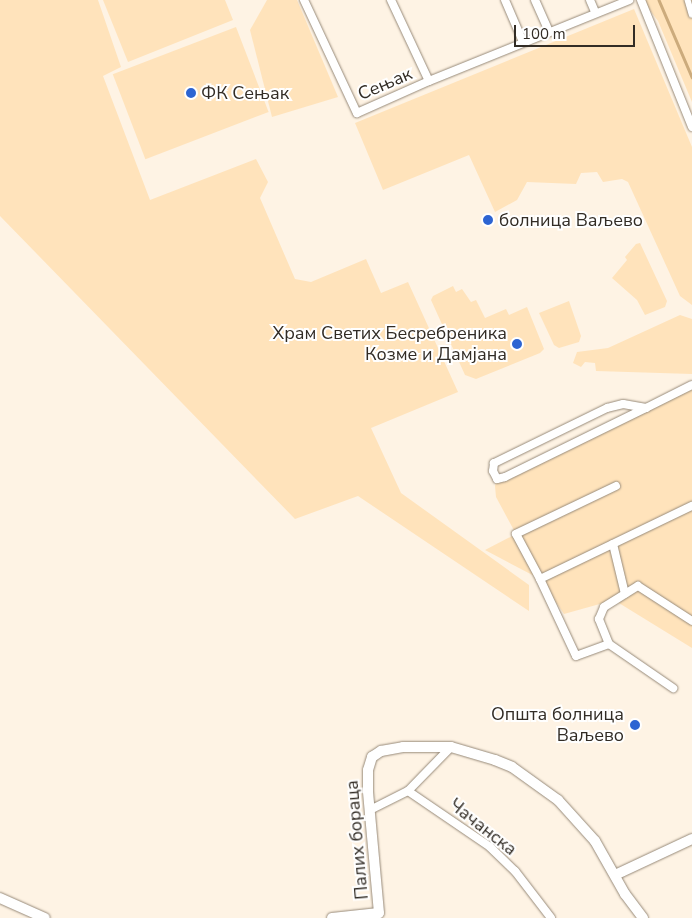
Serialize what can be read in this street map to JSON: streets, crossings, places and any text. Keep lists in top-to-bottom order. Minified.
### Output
{"streets":{"street":["Сењак","Чачанска","Палих бораца"]},"places":["ФК Сењак","болница Ваљево","Храм Светих Бесребреника Козме и Дамјана","Општа болница Ваљево"],"scale_bar":"100 m"}
